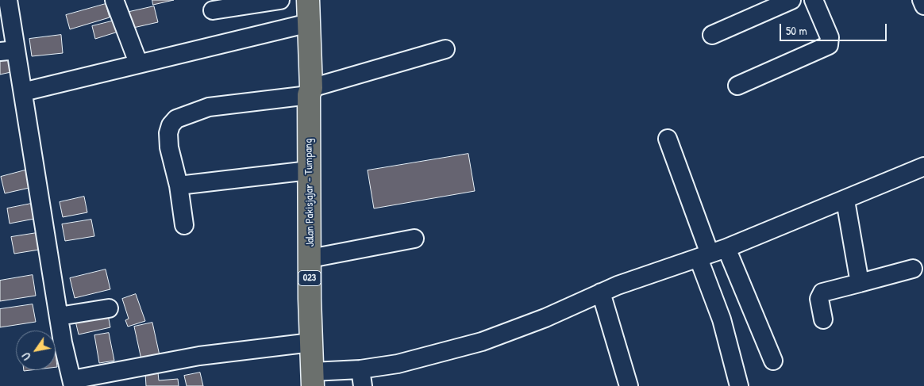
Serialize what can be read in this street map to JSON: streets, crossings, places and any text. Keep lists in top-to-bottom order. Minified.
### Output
{"streets":{"main road":["Jalan Pakisjajar - Tumpang","023"]},"scale_bar":"50 m","north":"bottom left"}
